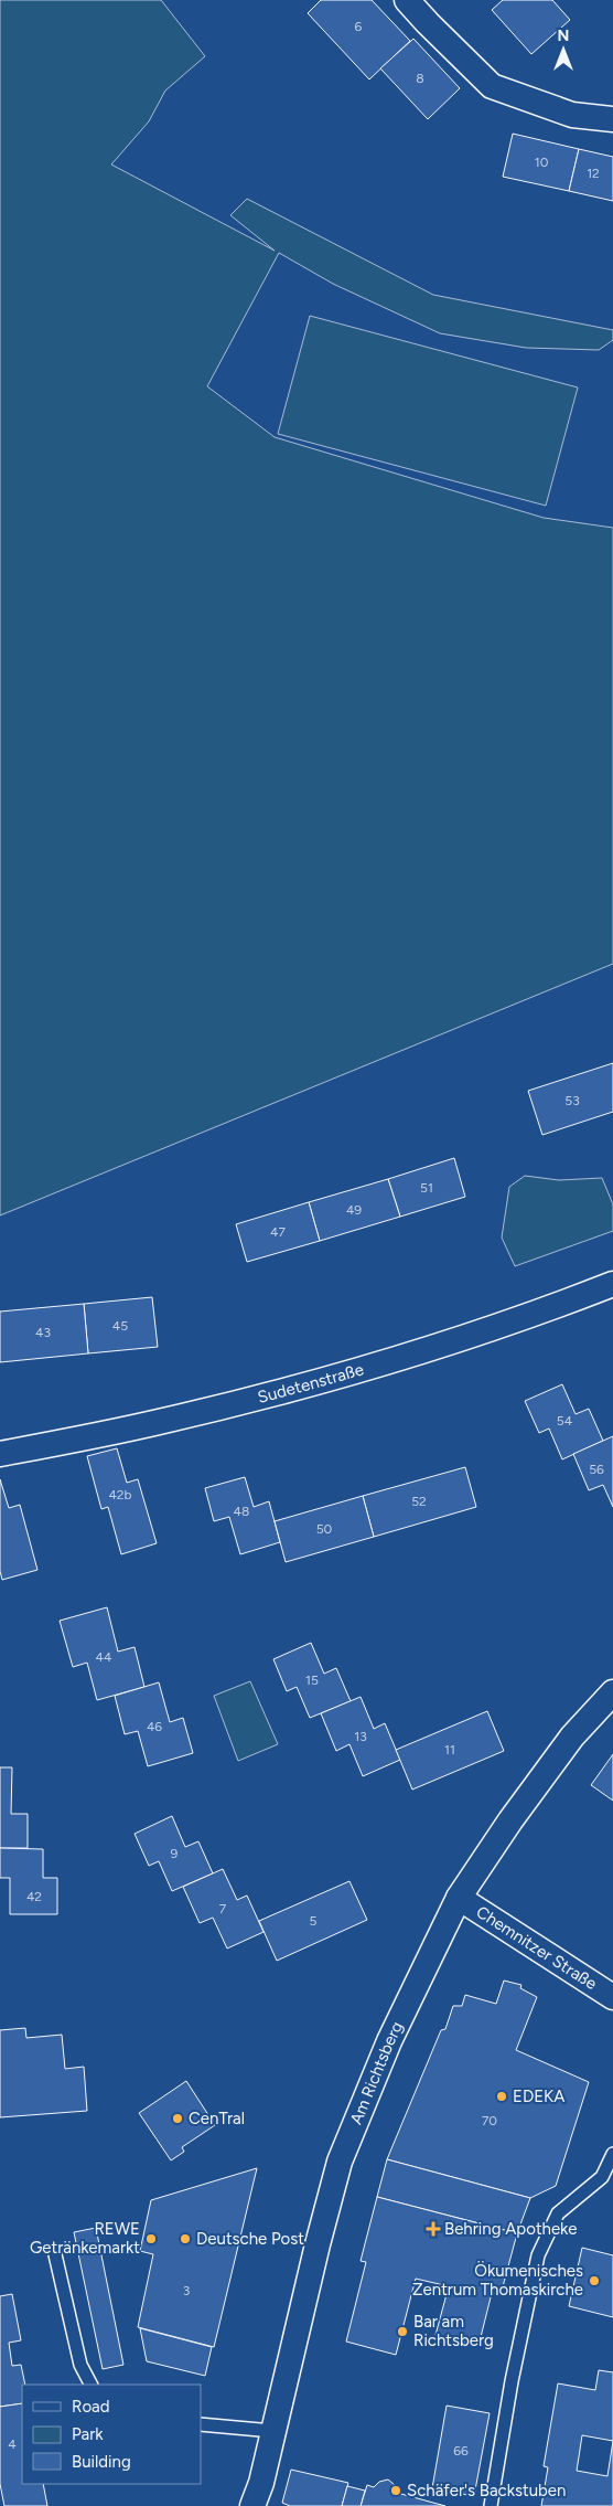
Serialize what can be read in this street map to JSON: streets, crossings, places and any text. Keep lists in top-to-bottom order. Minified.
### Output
{"streets":{"street":["Sudetenstraße","Chemnitzer Straße","Am Richtsberg"]},"crossings":[["Chemnitzer Straße","Am Richtsberg"]],"places":{"other":["EDEKA","CenTral","REWE Getränkemarkt","Deutsche Post","Ökumenisches Zentrum Thomaskirche","Bar am Richtsberg","Schäfer's Backstuben"],"health":["Behring Apotheke"]},"house_numbers":["6","8","10","12","53","51","49","47","45","43","54","56","42b","52","48","50","44","15","46","13","11","9","42","7","5","70","3","4","66"],"legend":["Road","Park","Building"],"north":"top"}
